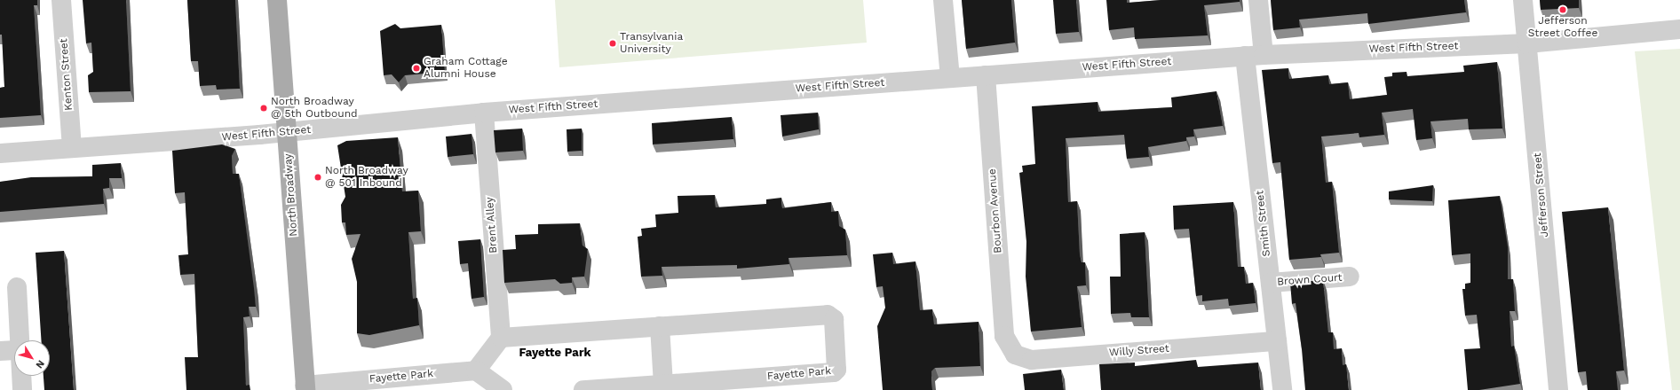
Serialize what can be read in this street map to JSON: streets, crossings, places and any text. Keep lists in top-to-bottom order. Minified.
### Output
{"streets":{"main road":["North Broadway"],"street":["West Fifth Street","Kenton Street","Jefferson Street","Bourbon Avenue","Smith Street","Brent Alley","Brown Court","Willy Street","Fayette Park"]},"crossings":[["West Fifth Street","Kenton Street"],["West Fifth Street","North Broadway"],["West Fifth Street","Jefferson Street"],["West Fifth Street","Bourbon Avenue"],["West Fifth Street","Smith Street"],["West Fifth Street","Brent Alley"],["North Broadway","Fayette Park"],["Bourbon Avenue","Willy Street"],["Smith Street","Brown Court"],["Smith Street","Willy Street"],["Brent Alley","Fayette Park"]],"districts":["Fayette Park"],"places":["Jefferson Street Coffee","Transylvania University","Graham Cottage Alumni House","North Broadway @ 5th Outbound","North Broadway @ 501 Inbound"],"north":"bottom right"}
